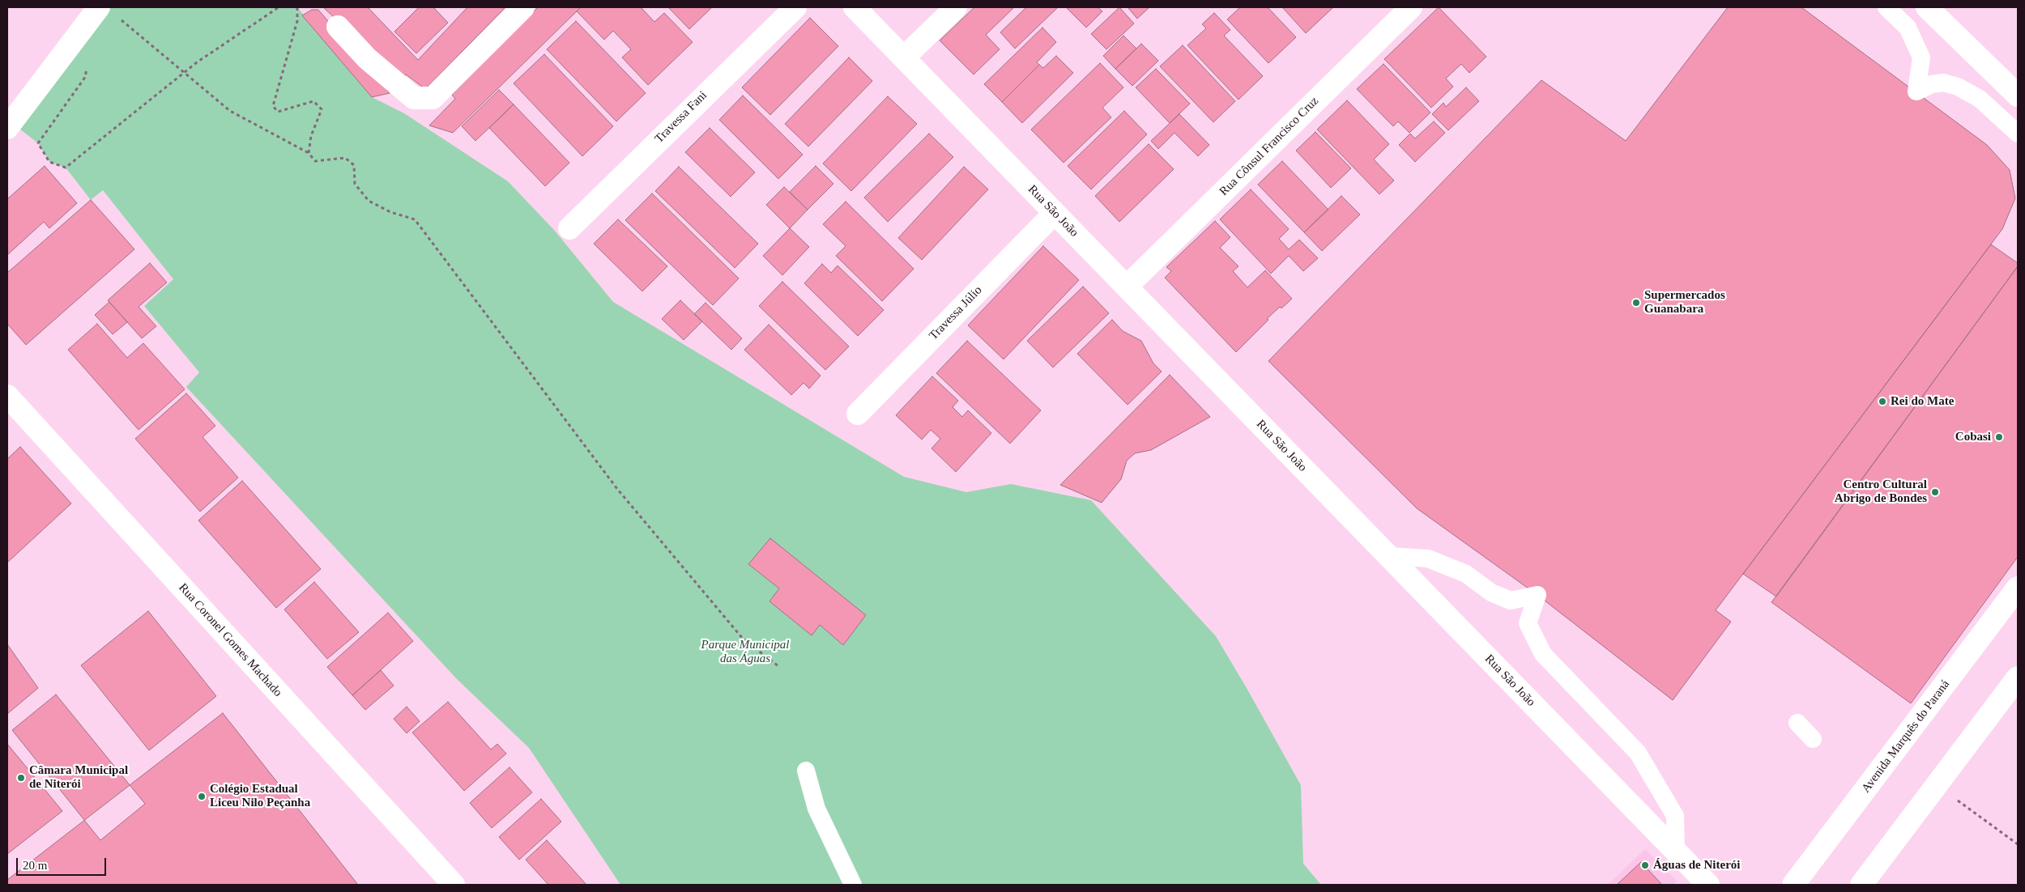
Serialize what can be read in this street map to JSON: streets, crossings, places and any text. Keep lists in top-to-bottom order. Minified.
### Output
{"streets":{"street":["Travessa Fani","Rua Cônsul Francisco Cruz","Rua São João","Travessa Júlio","Rua Coronel Gomes Machado","Avenida Marquês do Paraná"]},"crossings":[["Rua Cônsul Francisco Cruz","Rua São João"],["Rua São João","Travessa Júlio"]],"parks":["Parque Municipal das Águas"],"places":["Supermercados Guanabara","Rei do Mate","Cobasi","Centro Cultural Abrigo de Bondes","Câmara Municipal de Niterói","Colégio Estadual Liceu Nilo Peçanha","Águas de Niterói"],"scale_bar":"20 m"}
